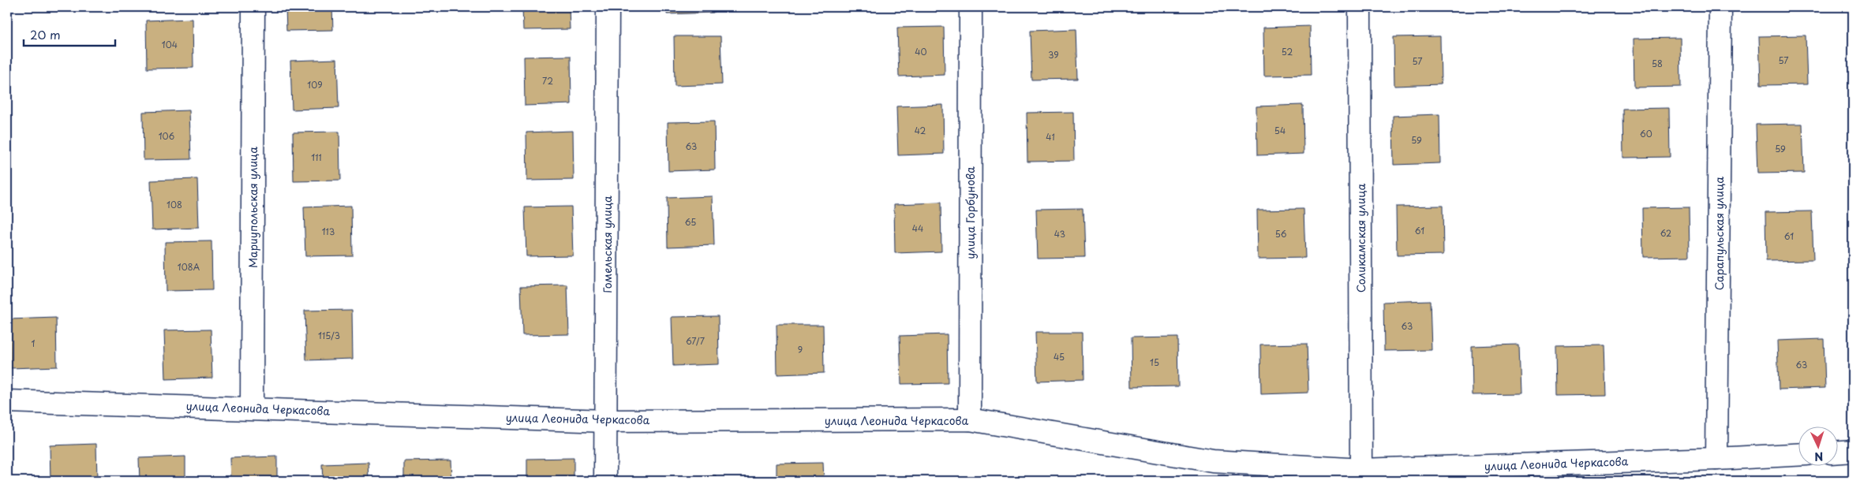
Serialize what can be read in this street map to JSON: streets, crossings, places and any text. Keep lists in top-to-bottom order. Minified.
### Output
{"streets":{"street":["Мариупольская улица","улица Горбунова","Сарапульская улица","Соликамская улица","Гомельская улица","улица Леонида Черкасова"]},"crossings":[["Мариупольская улица","улица Леонида Черкасова"],["улица Горбунова","улица Леонида Черкасова"],["Сарапульская улица","улица Леонида Черкасова"],["Соликамская улица","улица Леонида Черкасова"],["Гомельская улица","улица Леонида Черкасова"]],"house_numbers":["104","40","52","39","57","57","58","72","109","42","54","60","106","41","59","63","59","111","108","65","44","61","113","62","43","56","61","108А","63","115/3","67/7","1","9","45","15","63"],"scale_bar":"20 m","north":"bottom"}
